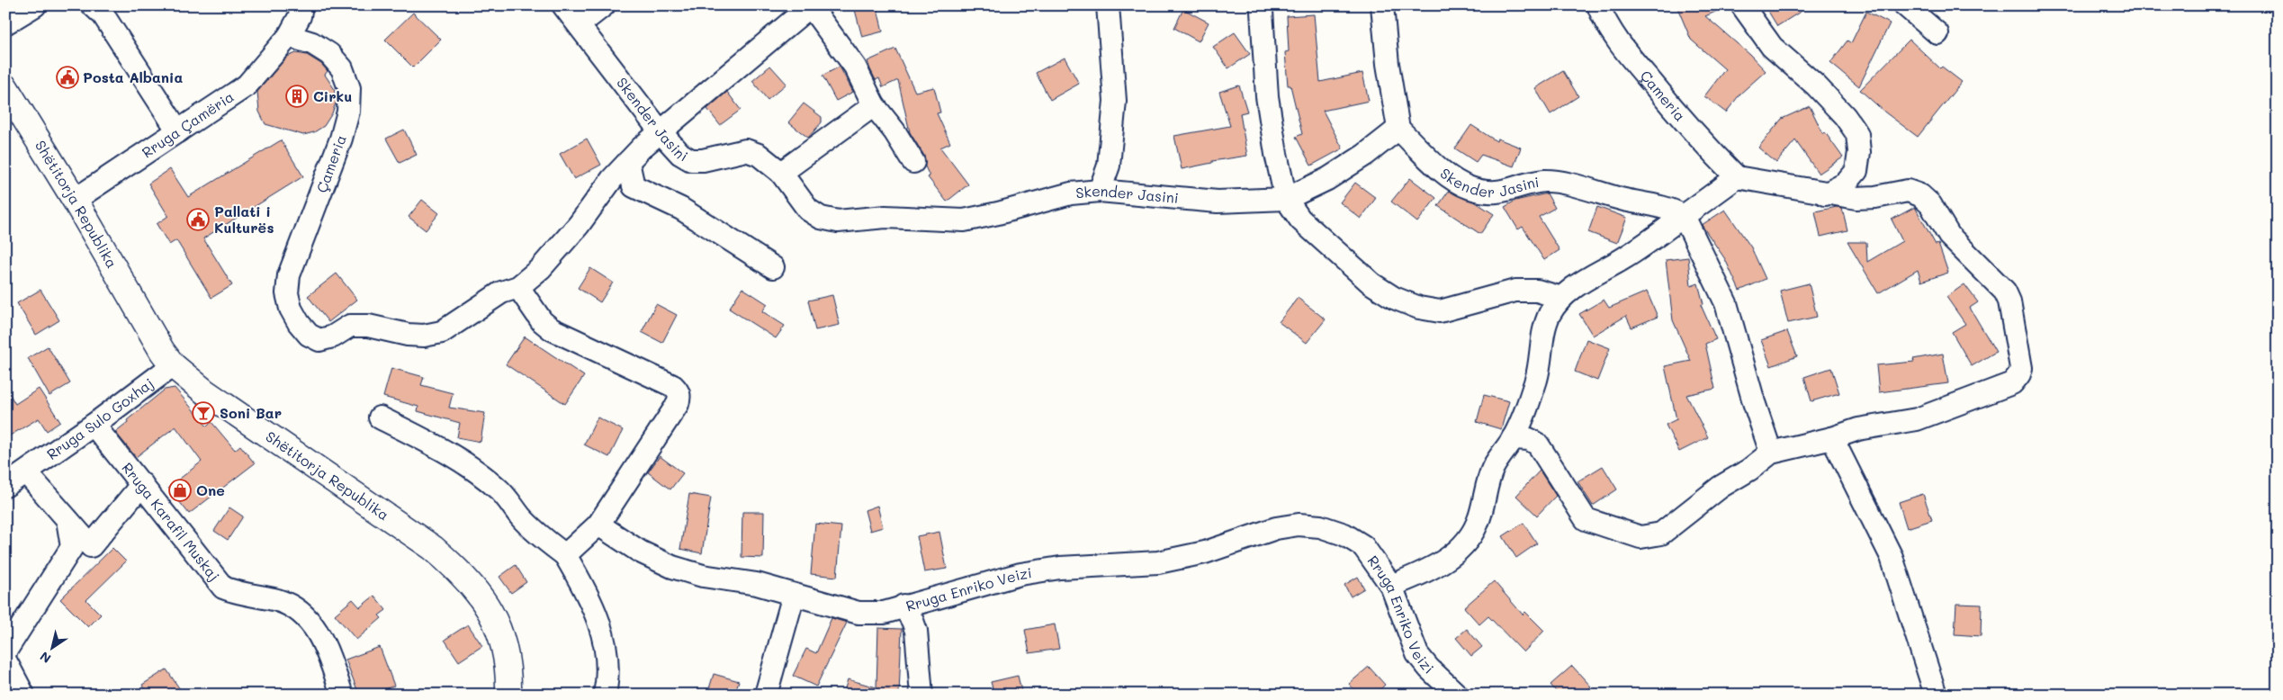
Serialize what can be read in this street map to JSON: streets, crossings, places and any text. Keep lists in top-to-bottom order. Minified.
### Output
{"streets":{"main road":["Shëtitorja Republika"],"street":["Çameria","Skender Jasini","Rruga Çamëria","Rruga Sulo Goxhaj","Rruga Karafil Muskaj","Rruga Enriko Veizi"]},"crossings":[["Çameria","Rruga Çamëria"],["Rruga Çamëria","Shëtitorja Republika"],["Shëtitorja Republika","Rruga Sulo Goxhaj"],["Rruga Sulo Goxhaj","Rruga Karafil Muskaj"]],"places":{"public building":["Posta Albania","Pallati i Kulturës"],"building":["Cirku"],"bar":["Soni Bar"],"shop":["One"]},"north":"bottom left"}
